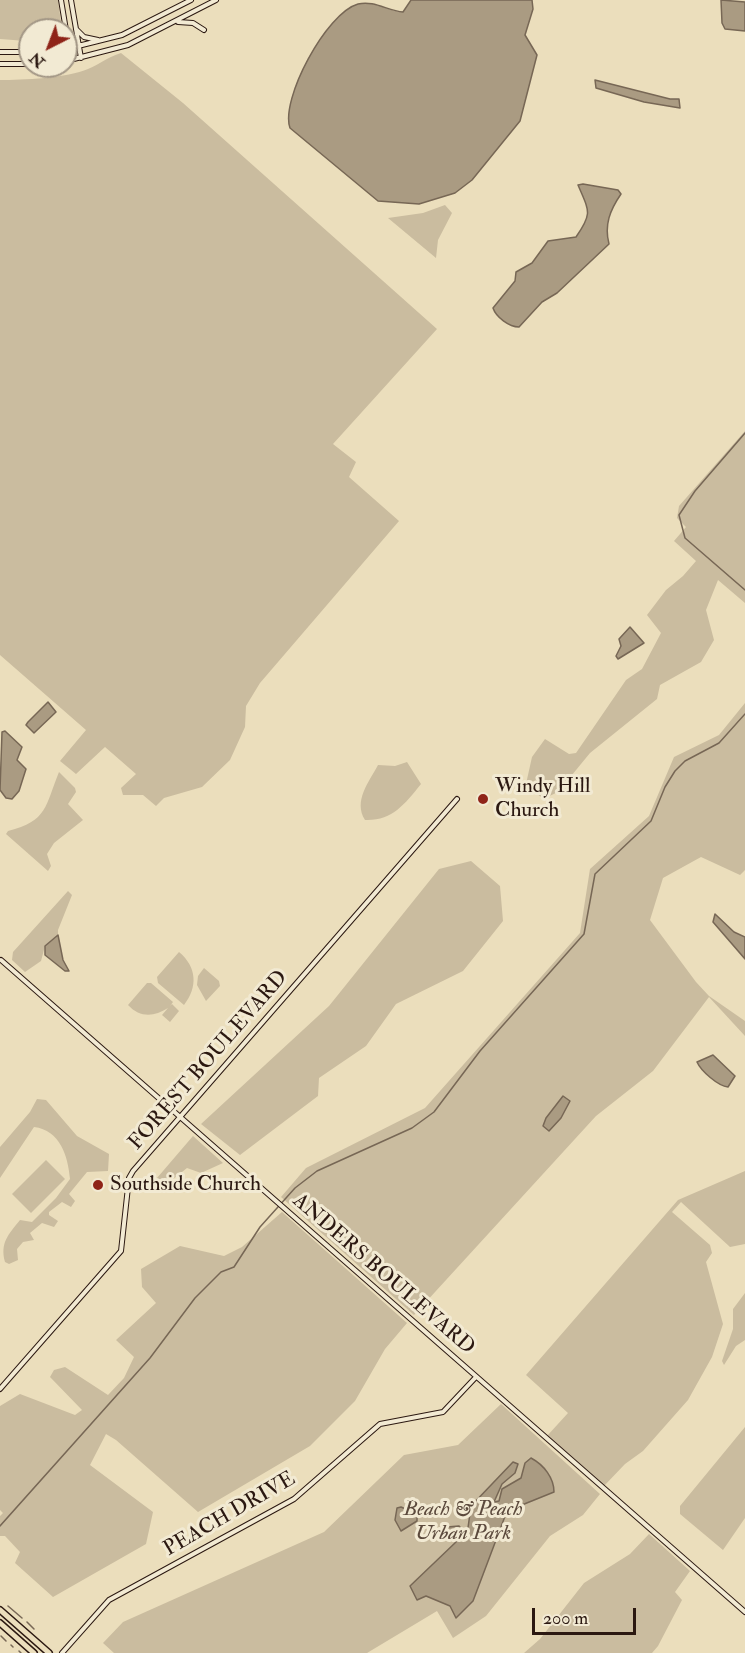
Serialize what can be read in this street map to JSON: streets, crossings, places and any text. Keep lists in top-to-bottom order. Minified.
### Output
{"streets":{"street":["FOREST BOULEVARD","ANDERS BOULEVARD","PEACH DRIVE"]},"crossings":[["FOREST BOULEVARD","ANDERS BOULEVARD"],["ANDERS BOULEVARD","PEACH DRIVE"]],"parks":["Beach & Peach Urban Park"],"places":["Windy Hill Church","Southside Church"],"scale_bar":"200 m","north":"bottom left"}
